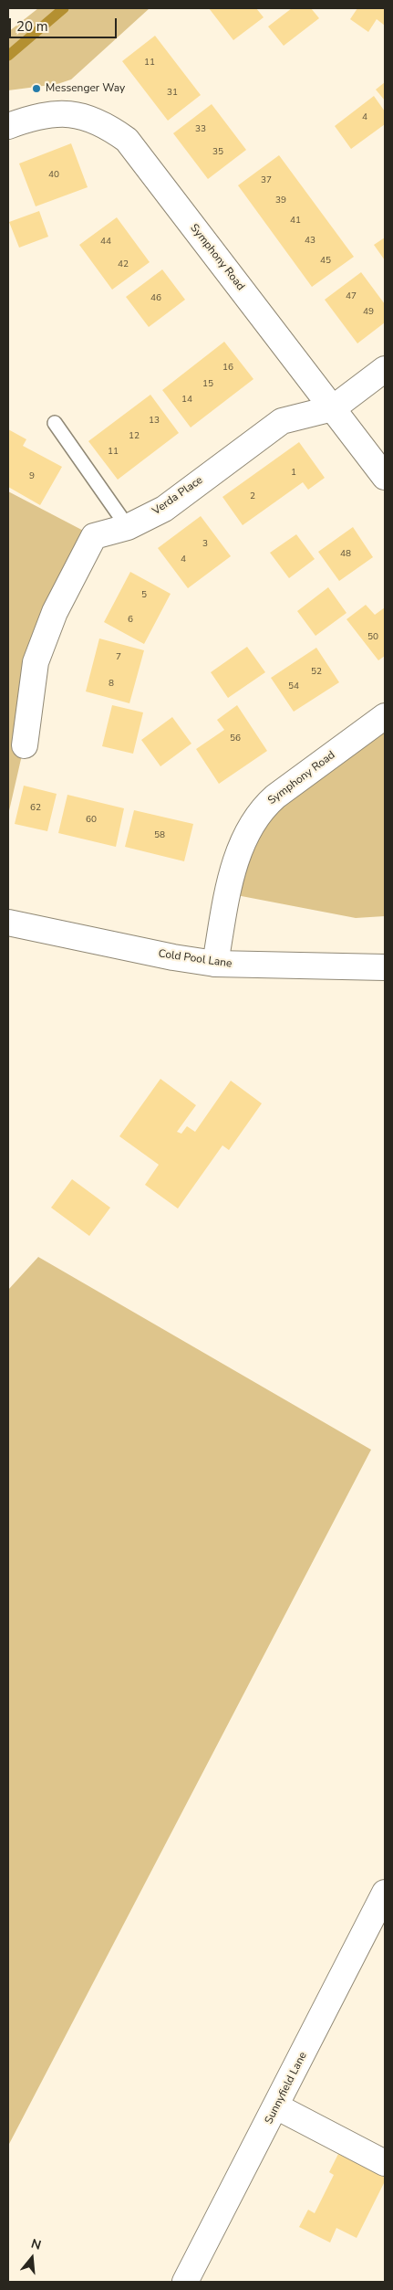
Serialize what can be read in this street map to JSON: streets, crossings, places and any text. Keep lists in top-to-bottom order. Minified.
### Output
{"streets":{"street":["Symphony Road","Verda Place","Cold Pool Lane","Sunnyfield Lane"]},"crossings":[["Symphony Road","Verda Place"],["Symphony Road","Cold Pool Lane"]],"places":["Messenger Way"],"house_numbers":["11","31","4","33","35","40","37","39","41","43","44","45","42","47","46","49","16","15","14","13","12","11","1","9","2","3","48","4","5","6","50","7","52","8","54","56","62","60","58"],"scale_bar":"20 m","north":"top"}
